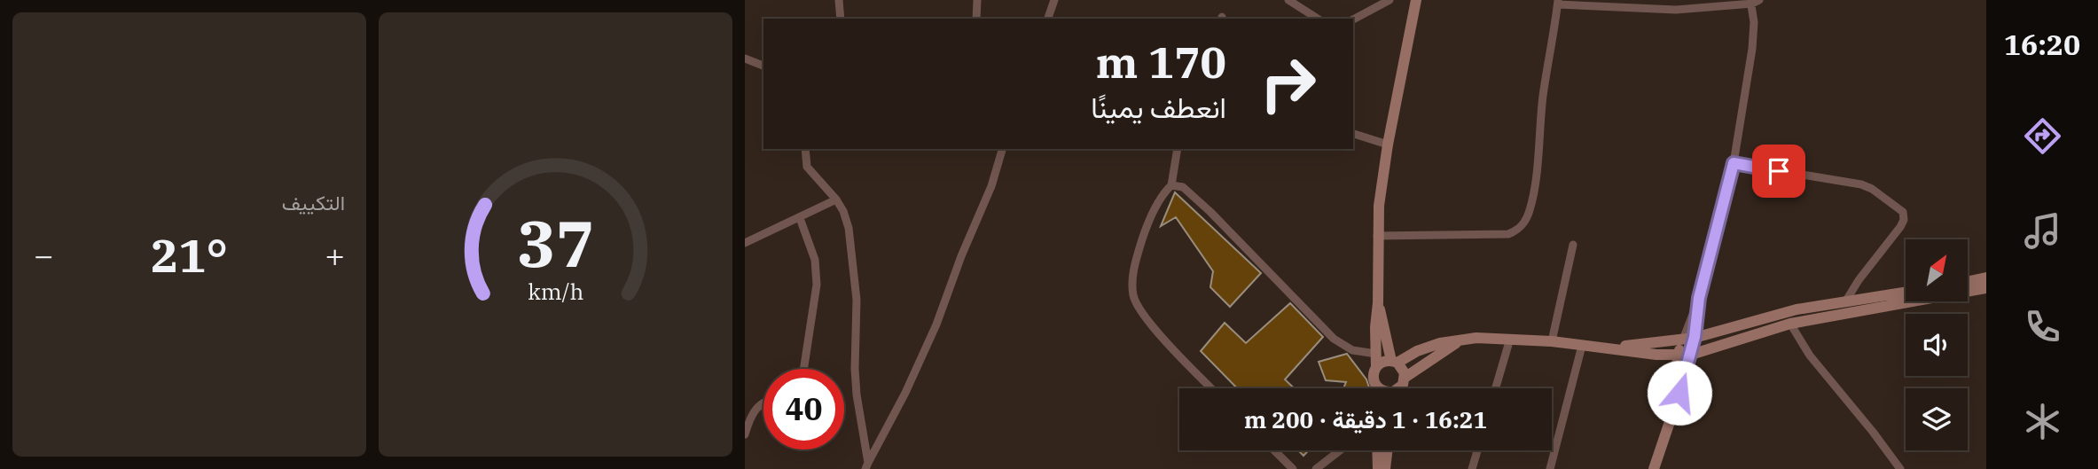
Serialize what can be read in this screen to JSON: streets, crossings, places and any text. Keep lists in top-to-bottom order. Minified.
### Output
{"north":"top right","page":{"tabs":"16:20","tile":"التكييف","turn":["170 m","انعطف يمينًا"],"heat":["−","21°","+"],"limit":"40","trip":"16:21 · 1 دقيقة · 200 m","gauge":["37","km/h"]}}
